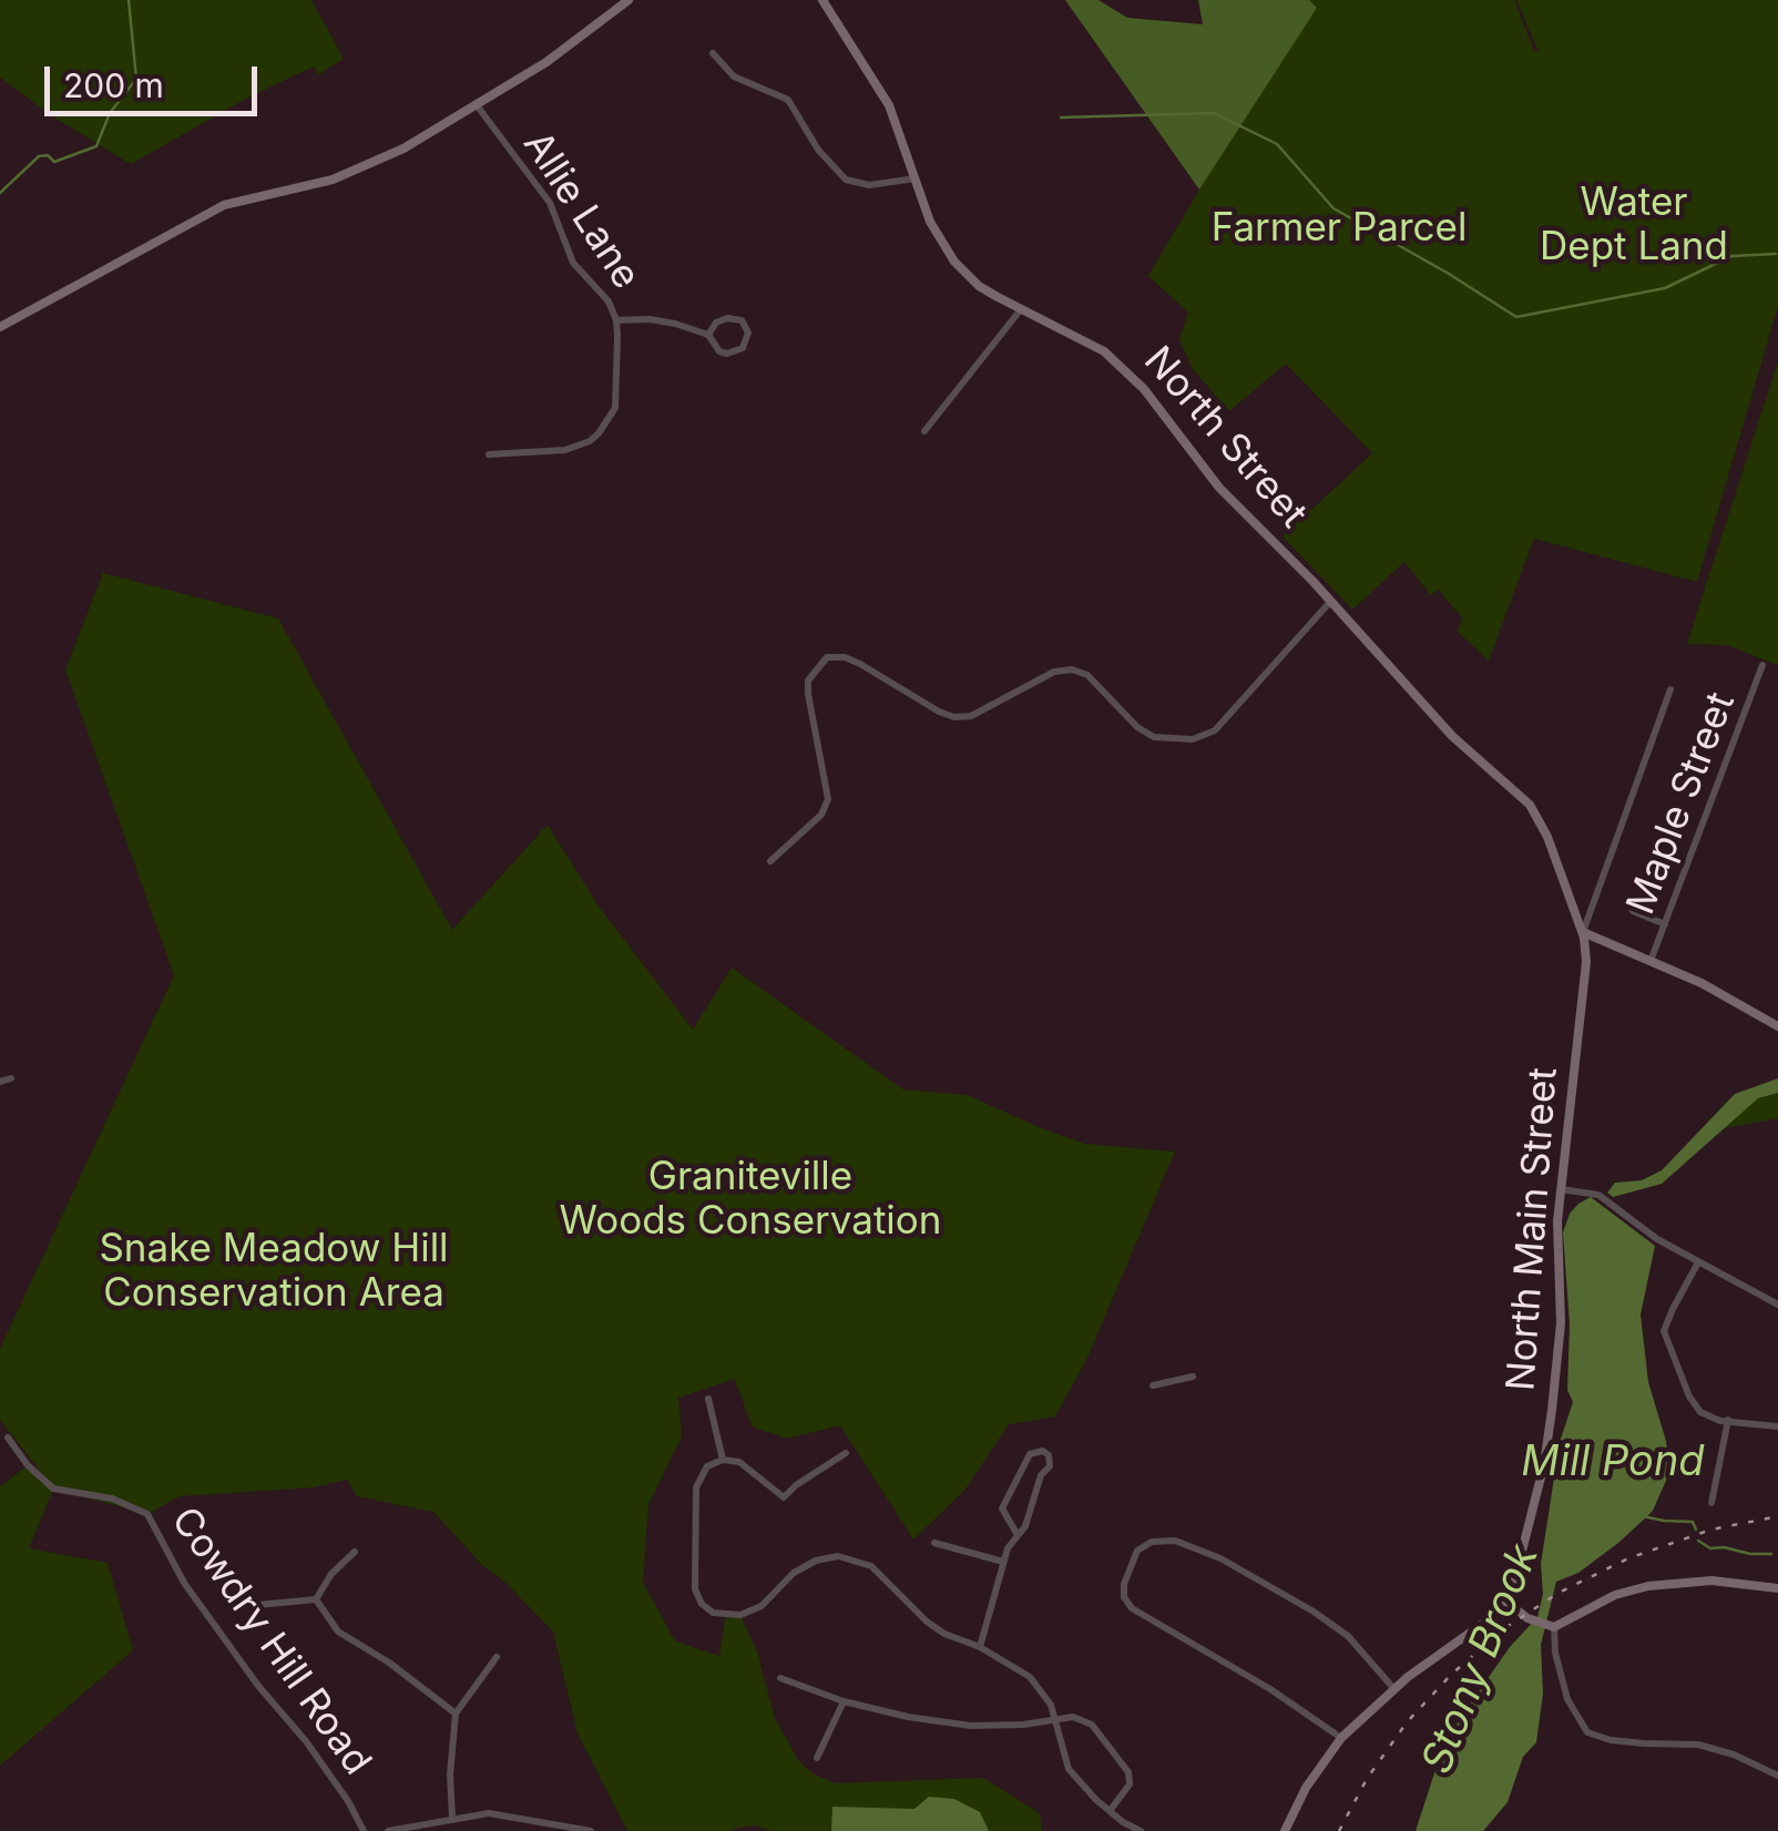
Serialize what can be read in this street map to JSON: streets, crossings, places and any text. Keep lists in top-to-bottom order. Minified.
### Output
{"streets":{"main road":["North Street","North Main Street"],"street":["Allie Lane","Maple Street","Cowdry Hill Road"]},"crossings":[["North Street","North Main Street"]],"water":["Mill Pond","Stony Brook"],"parks":["Water Dept Land","Farmer Parcel","Graniteville Woods Conservation","Snake Meadow Hill Conservation Area"],"scale_bar":"200 m"}
